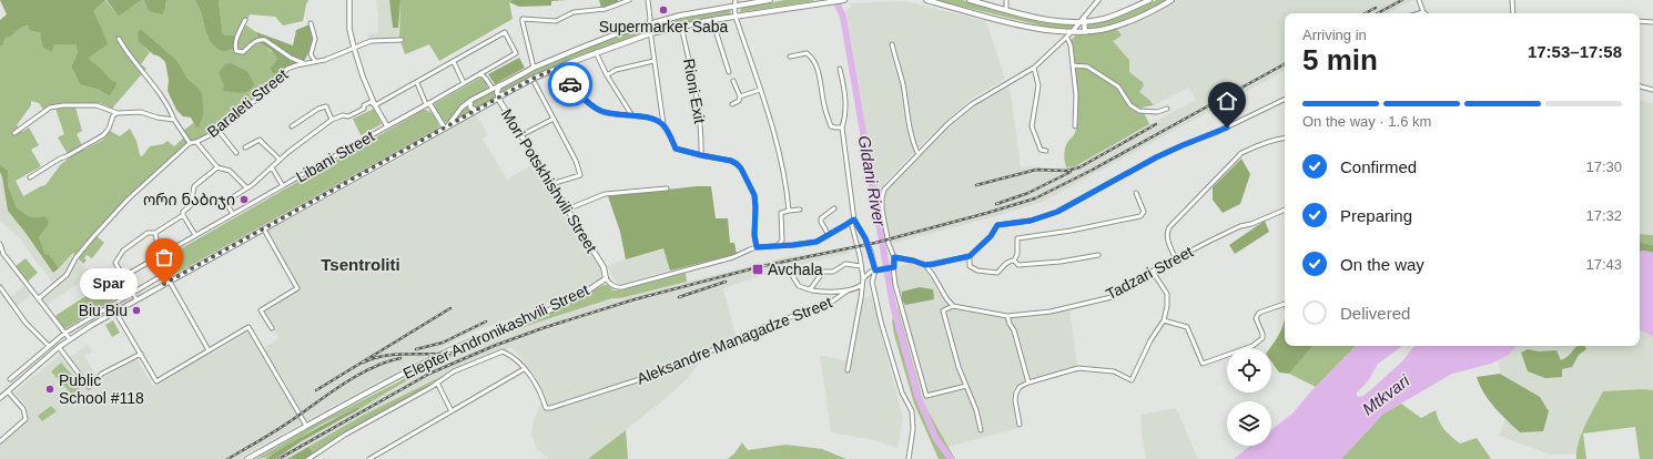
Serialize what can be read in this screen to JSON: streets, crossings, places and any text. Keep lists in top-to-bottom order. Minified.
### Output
{"streets":{"main road":["Mori Potskhishvili Street","Elepter Andronikashvili Street"],"street":["Rioni Exit","Baraleti Street","Libani Street","Tadzari Street","Aleksandre Managadze Street"]},"crossings":[["Libani Street","Mori Potskhishvili Street"],["Mori Potskhishvili Street","Elepter Andronikashvili Street"]],"districts":["Tsentroliti"],"water":["Gldani River","Mtkvari"],"places":{"other":["Supermarket Saba","ორი ნაბიჯი","Spar","Biu Biu","Public School #118"],"transit":["Avchala"]},"page":{"heading":["5 min","Arriving in","17:53–17:58"],"bar":"On the way · 1.6 km","list":[["Confirmed","17:30"],["Preparing","17:32"],["On the way","17:43"],"Delivered"],"bubble":"Spar"}}
